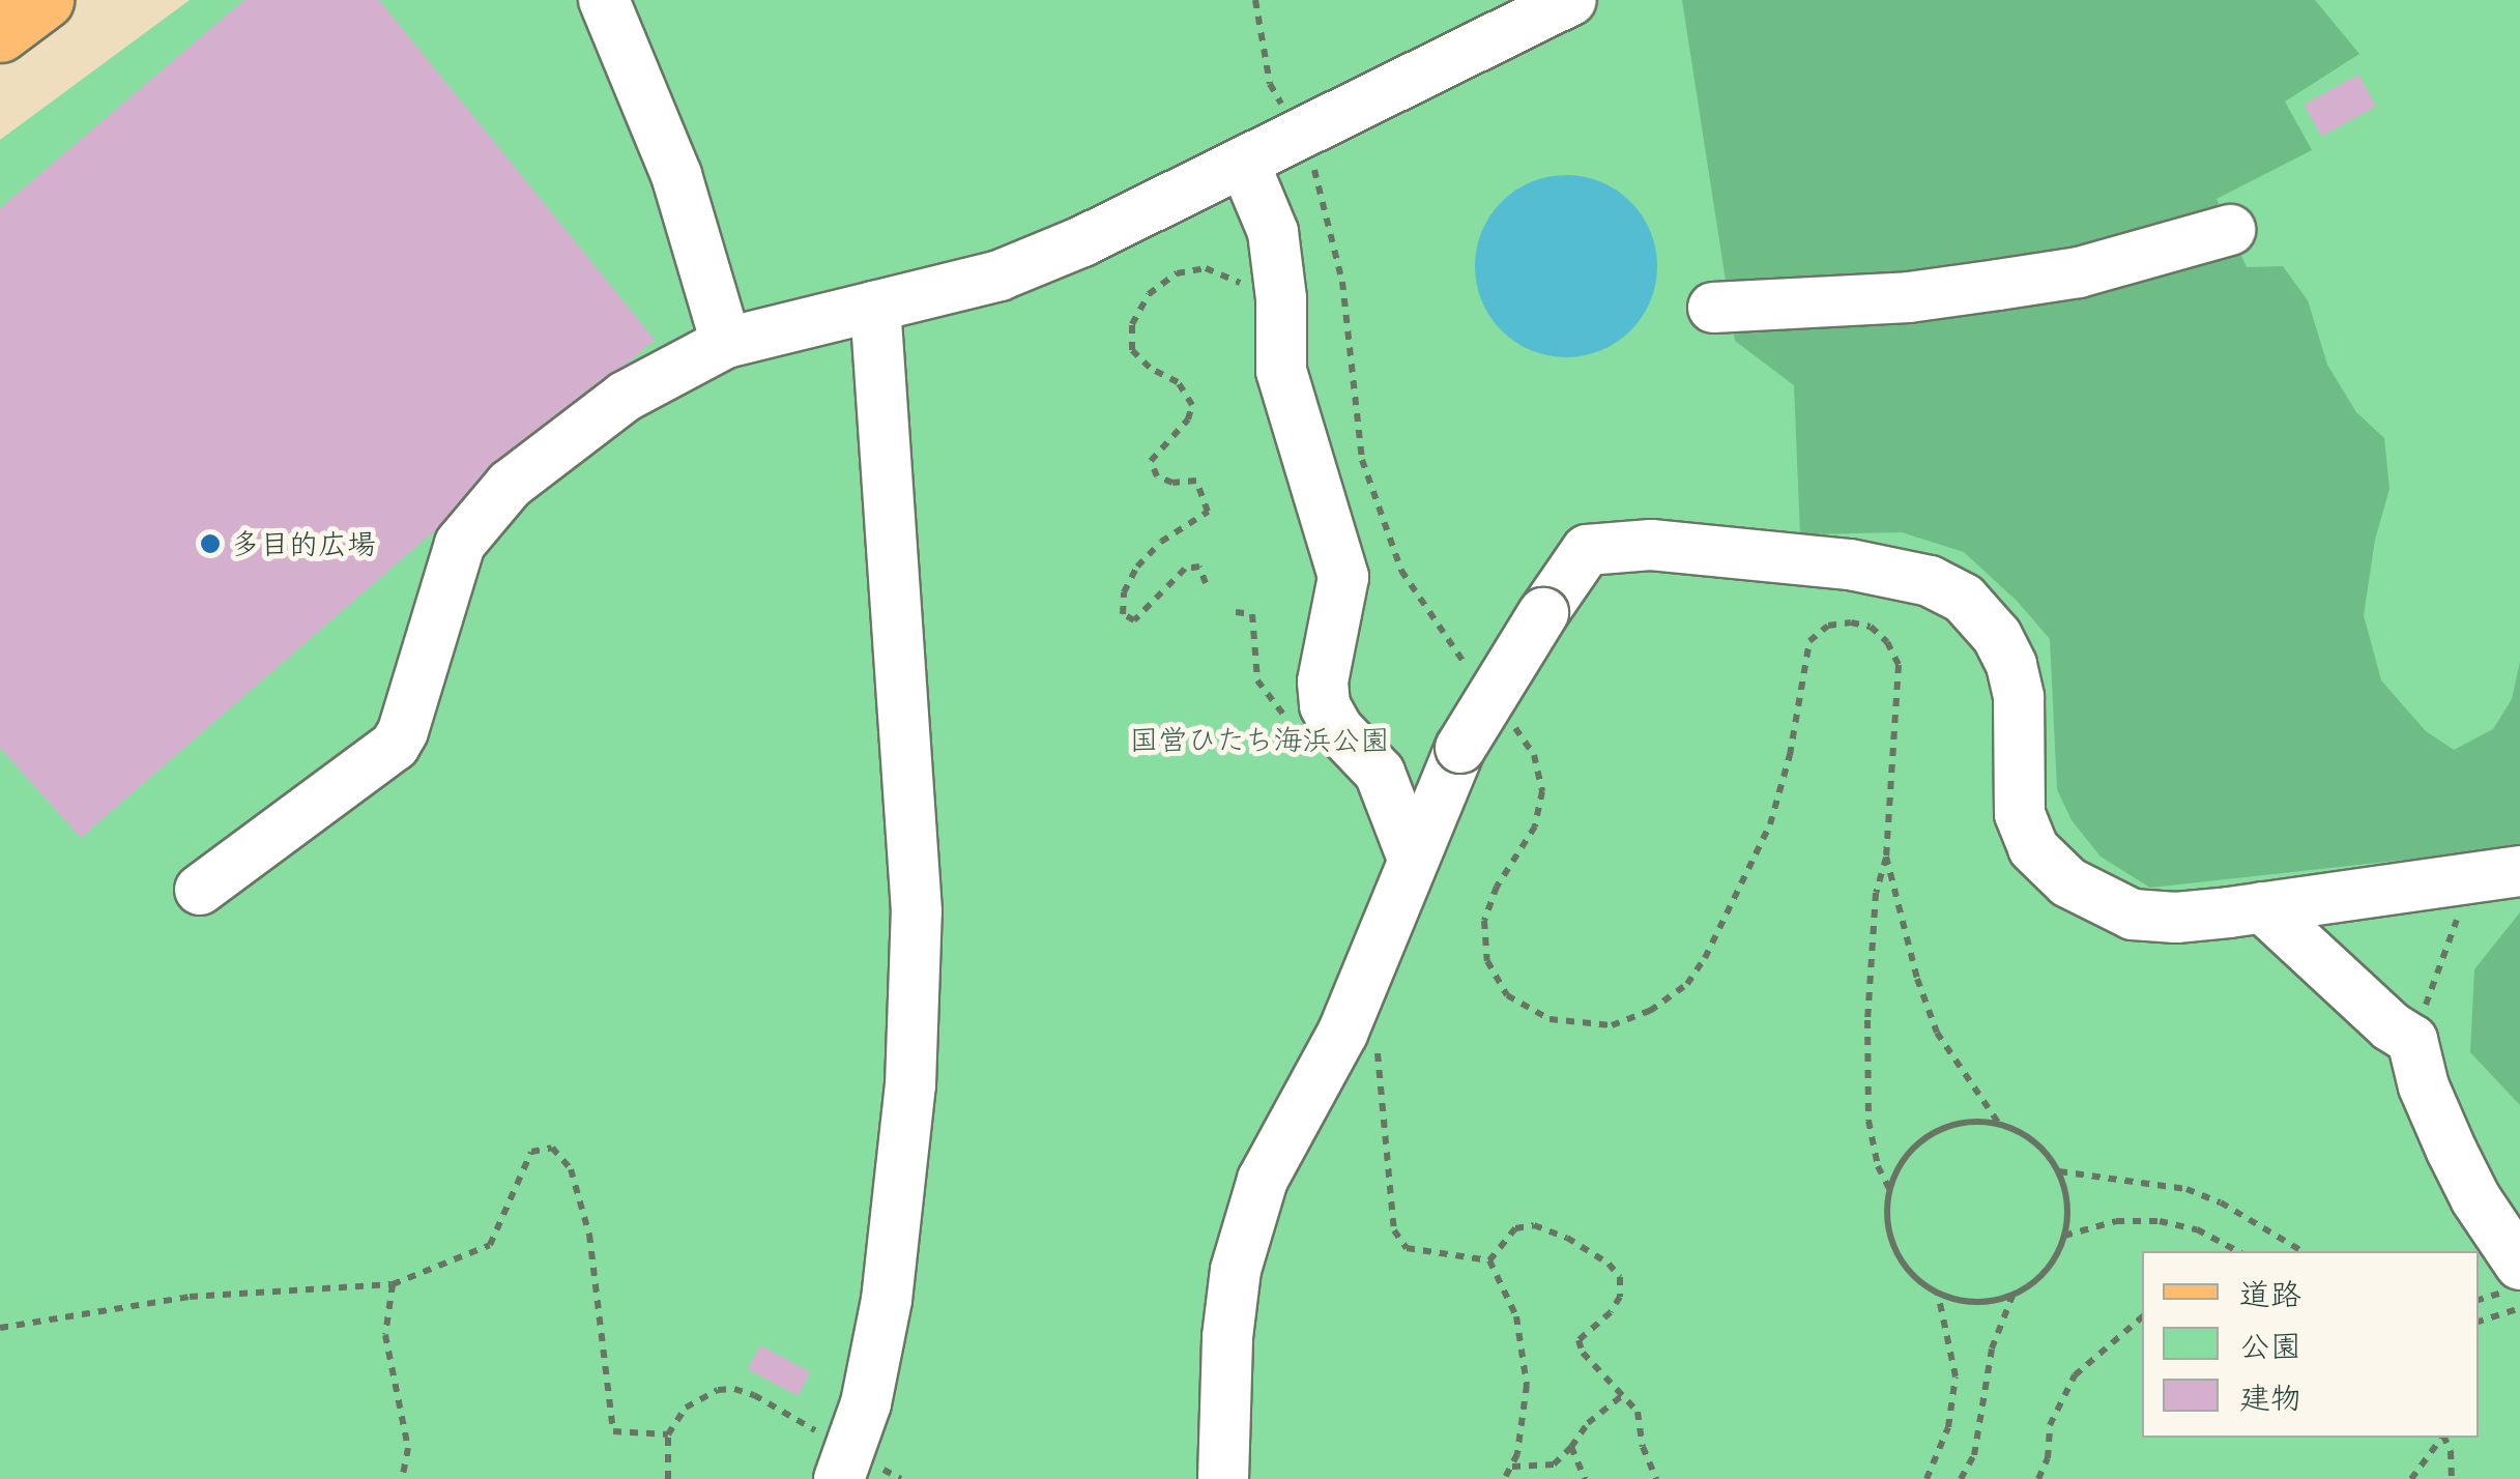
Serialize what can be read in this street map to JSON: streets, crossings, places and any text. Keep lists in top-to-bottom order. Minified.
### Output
{"parks":["国営ひたち海浜公園"],"places":["多目的広場"],"legend":["道路","公園","建物"]}
